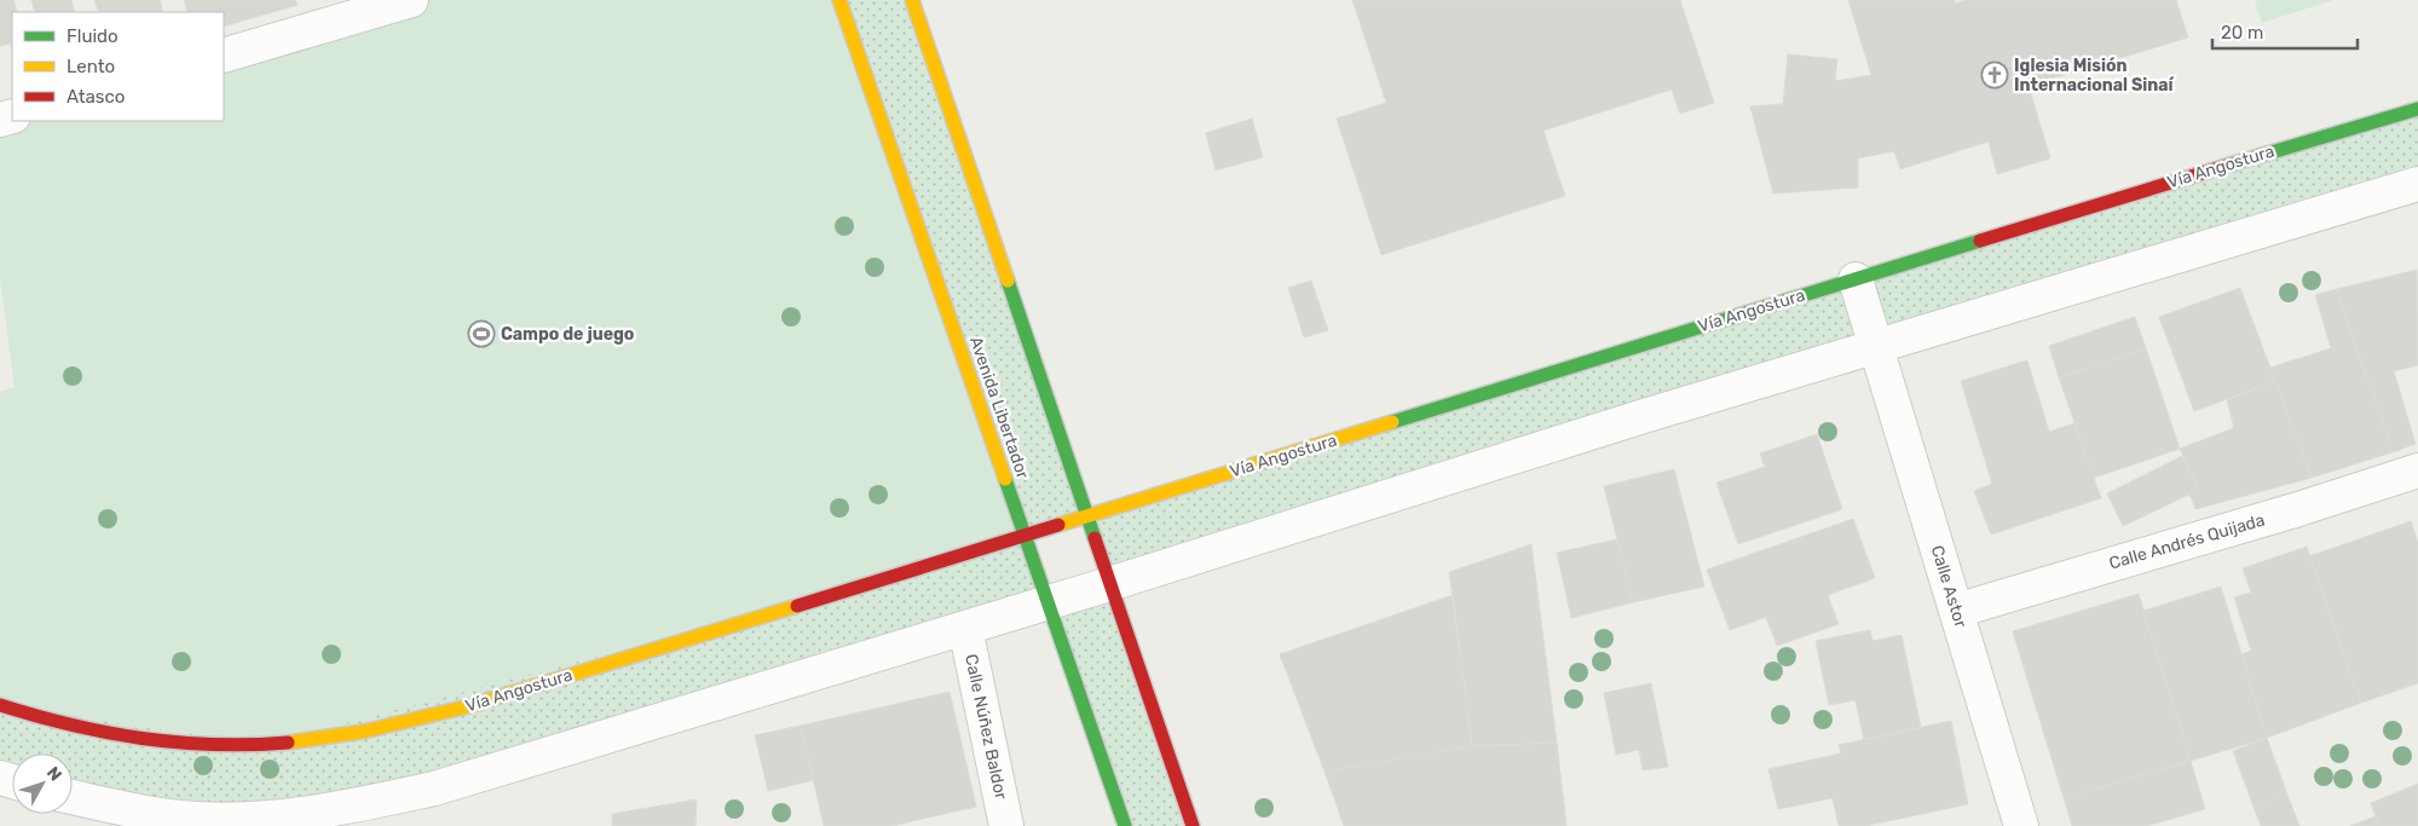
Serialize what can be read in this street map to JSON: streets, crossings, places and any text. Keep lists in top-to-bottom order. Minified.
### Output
{"streets":{"street":["Vía Angostura","Avenida Libertador","Calle Andrés Quijada","Calle Astor","Calle Núñez Baldor"]},"crossings":[["Vía Angostura","Avenida Libertador"],["Vía Angostura","Calle Astor"],["Calle Andrés Quijada","Calle Astor"]],"places":{"church":["Iglesia Misión Internacional Sinaí"],"sports":["Campo de juego"]},"legend":["Fluido","Lento","Atasco"],"scale_bar":"20 m","north":"top right"}
